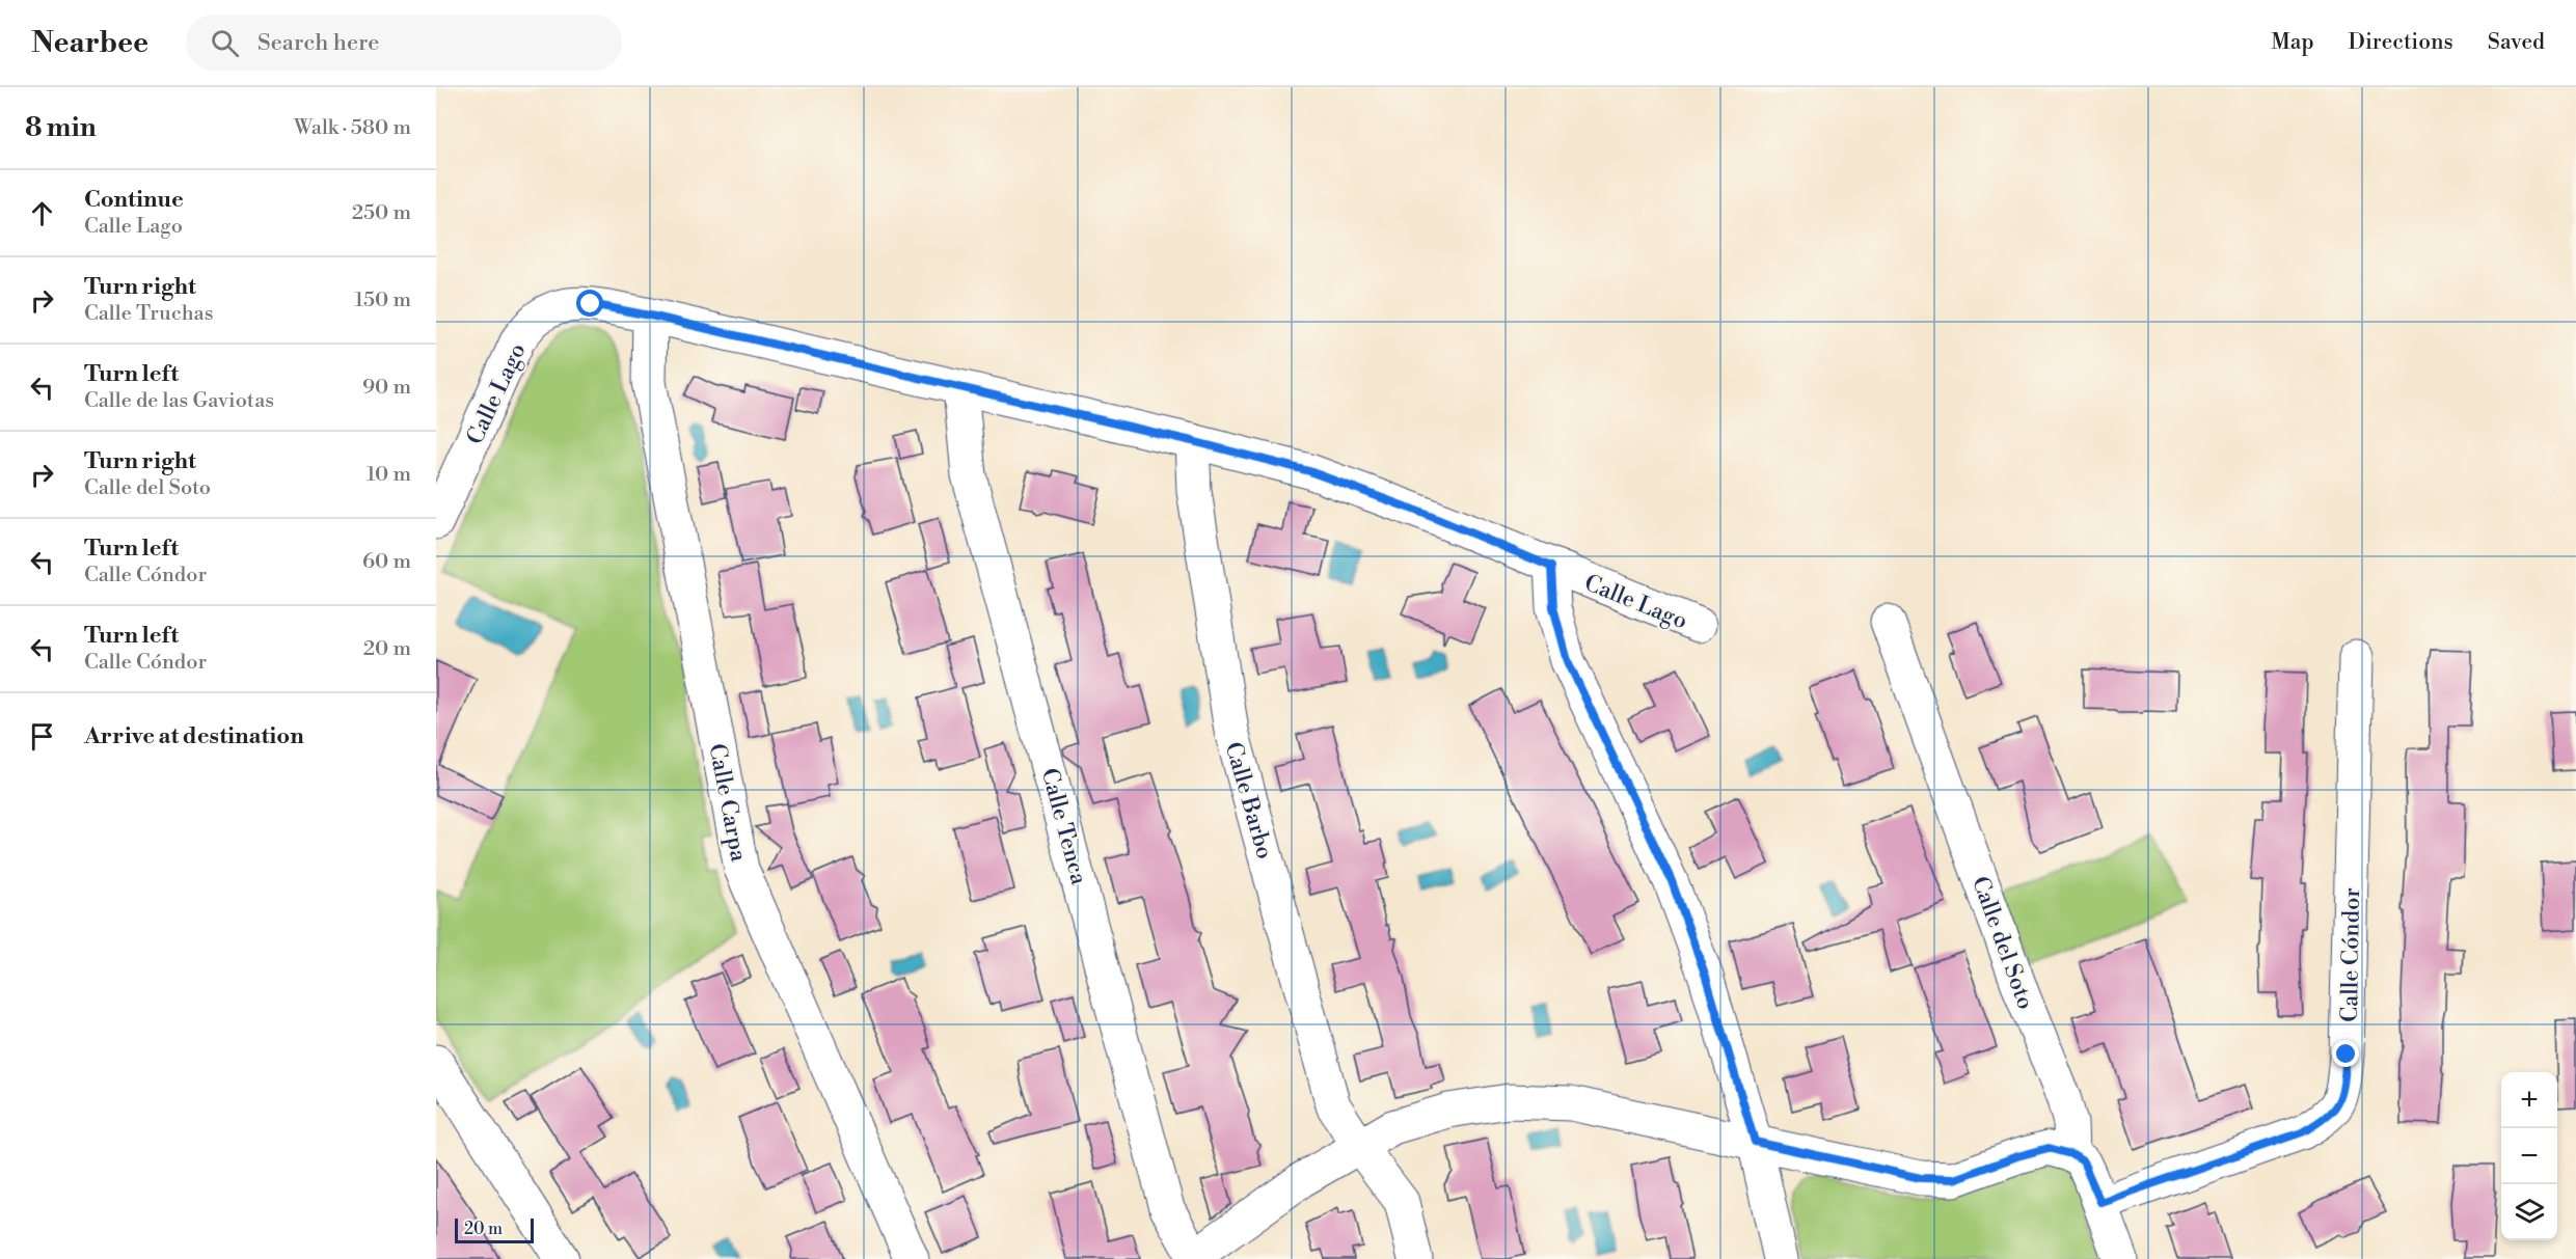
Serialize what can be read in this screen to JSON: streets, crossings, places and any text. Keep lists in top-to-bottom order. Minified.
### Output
{"streets":{"street":["Calle Lago","Calle Barbo","Calle Carpa","Calle Tenca","Calle del Soto","Calle Cóndor"]},"crossings":[["Calle Lago","Calle Barbo"],["Calle Lago","Calle Carpa"],["Calle Lago","Calle Tenca"]],"scale_bar":"20 m","page":{"header":"Nearbee","search":"Search here","nav":["Map","Directions","Saved"],"heading":["8 min","Walk · 580 m"],"list":[["Continue","Calle Lago","250 m"],["Turn right","Calle Truchas","150 m"],["Turn left","Calle de las Gaviotas","90 m"],["Turn right","Calle del Soto","10 m"],["Turn left","Calle Cóndor","60 m"],["Turn left","Calle Cóndor","20 m"],"Arrive at destination"],"map_buttons":["+","−"],"scale":"20 m"}}
